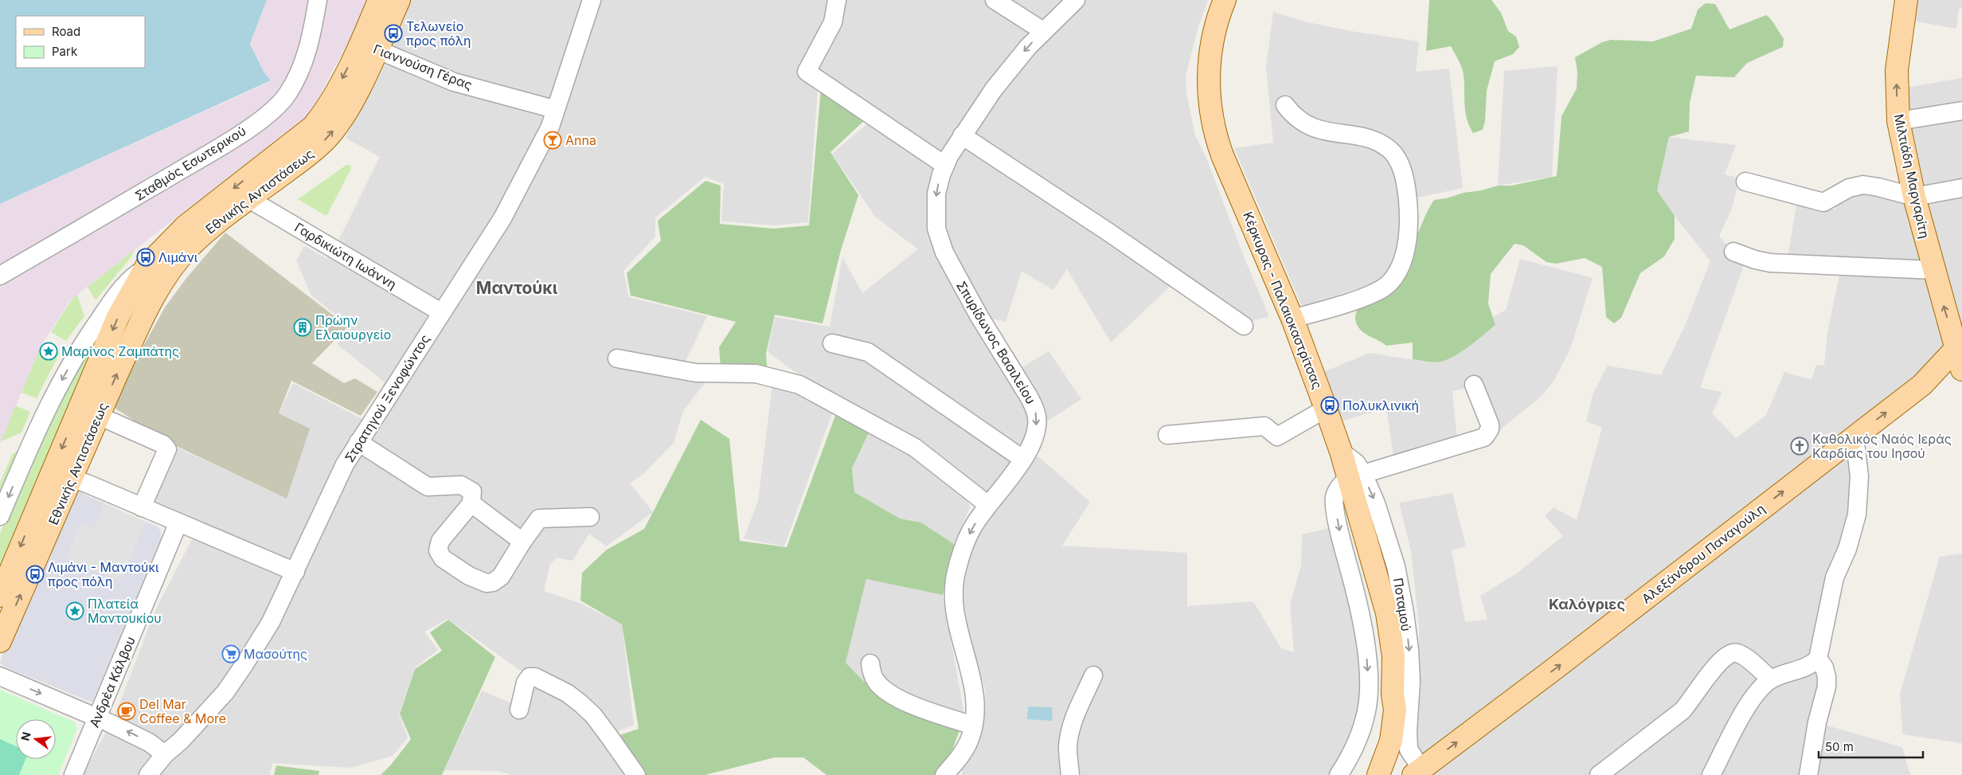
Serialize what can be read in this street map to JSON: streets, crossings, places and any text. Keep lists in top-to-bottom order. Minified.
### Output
{"streets":{"main road":["Μιλτιάδη Μαργαρίτη","Εθνικής Αντιστάσεως","Κέρκυρας - Παλαιοκαστρίτσας","Αλεξάνδρου Παναγούλη"],"street":["Γιαννούση Γέρας","Σταθμός Εσωτερικού","Γαρδικιώτη Ιωάννη","Σπυρίδωνος Βασιλείου","Στρατηγού Ξενοφώντος","Ποταμού","Ανδρέα Κάλβου"]},"crossings":[["Γιαννούση Γέρας","Εθνικής Αντιστάσεως"],["Γιαννούση Γέρας","Στρατηγού Ξενοφώντος"],["Μιλτιάδη Μαργαρίτη","Αλεξάνδρου Παναγούλη"],["Εθνικής Αντιστάσεως","Γαρδικιώτη Ιωάννη"],["Γαρδικιώτη Ιωάννη","Στρατηγού Ξενοφώντος"],["Κέρκυρας - Παλαιοκαστρίτσας","Ποταμού"],["Αλεξάνδρου Παναγούλη","Ποταμού"]],"one_way":["Μιλτιάδη Μαργαρίτη","Σπυρίδωνος Βασιλείου","Αλεξάνδρου Παναγούλη"],"districts":["Μαντούκι","Καλόγριες"],"places":{"bus stop":["Τελωνείο προς πόλη","Λιμάνι","Πολυκλινική","Λιμάνι - Μαντούκι προς πόλη"],"bar":["Anna"],"building":["Πρώην Ελαιουργείο"],"place":["Μαρίνος Ζαμπάτης","Πλατεία Μαντουκίου"],"church":["Καθολικός Ναός Ιεράς Καρδίας του Ιησού"],"supermarket":["Μασούτης"],"cafe":["Del Mar Coffee & More"]},"legend":["Road","Park"],"scale_bar":"50 m","north":"left"}
